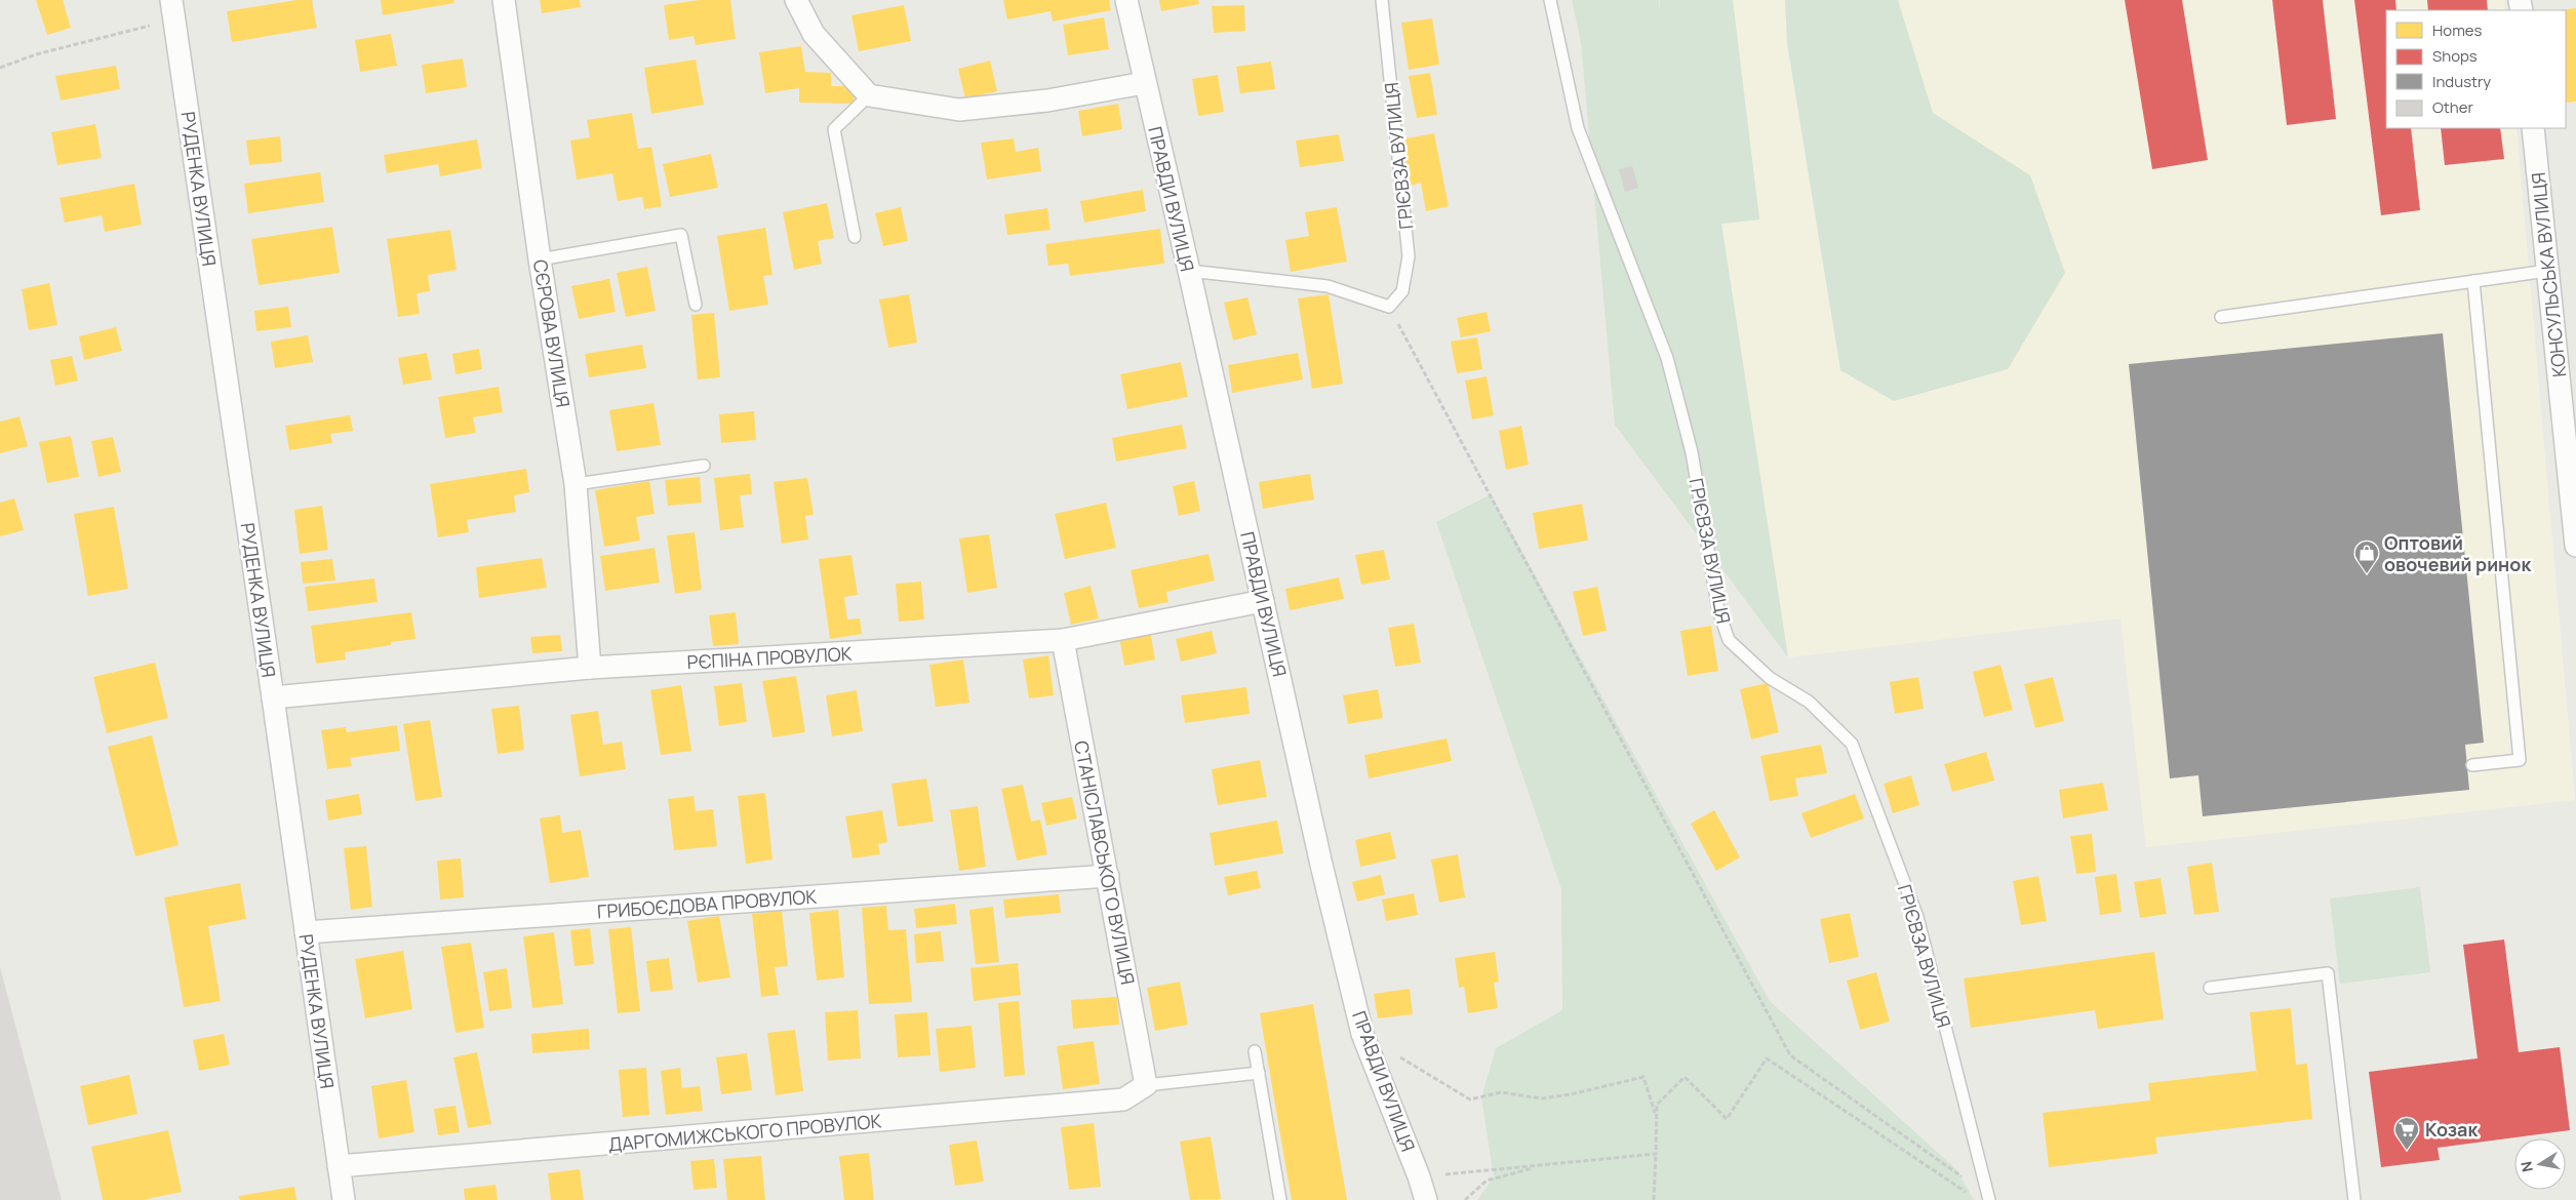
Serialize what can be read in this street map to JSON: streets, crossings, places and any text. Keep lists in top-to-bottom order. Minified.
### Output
{"streets":{"street":["РУДЕНКА ВУЛИЦЯ","ПРАВДИ ВУЛИЦЯ","КОНСУЛЬСЬКА ВУЛИЦЯ","СЄРОВА ВУЛИЦЯ","РЄПІНА ПРОВУЛОК","СТАНІСЛАВСЬКОГО ВУЛИЦЯ","ГРИБОЄДОВА ПРОВУЛОК","ДАРГОМИЖСЬКОГО ПРОВУЛОК"],"lane":["ГРІЄВЗА ВУЛИЦЯ"]},"crossings":[["РУДЕНКА ВУЛИЦЯ","РЄПІНА ПРОВУЛОК"],["РУДЕНКА ВУЛИЦЯ","ГРИБОЄДОВА ПРОВУЛОК"],["РУДЕНКА ВУЛИЦЯ","ДАРГОМИЖСЬКОГО ПРОВУЛОК"],["ПРАВДИ ВУЛИЦЯ","РЄПІНА ПРОВУЛОК"],["СЄРОВА ВУЛИЦЯ","РЄПІНА ПРОВУЛОК"],["РЄПІНА ПРОВУЛОК","СТАНІСЛАВСЬКОГО ВУЛИЦЯ"],["СТАНІСЛАВСЬКОГО ВУЛИЦЯ","ГРИБОЄДОВА ПРОВУЛОК"],["СТАНІСЛАВСЬКОГО ВУЛИЦЯ","ДАРГОМИЖСЬКОГО ПРОВУЛОК"]],"places":{"shop":["Оптовий овочевий ринок"],"supermarket":["Козак"]},"legend":["Homes","Shops","Industry","Other"],"north":"left"}
